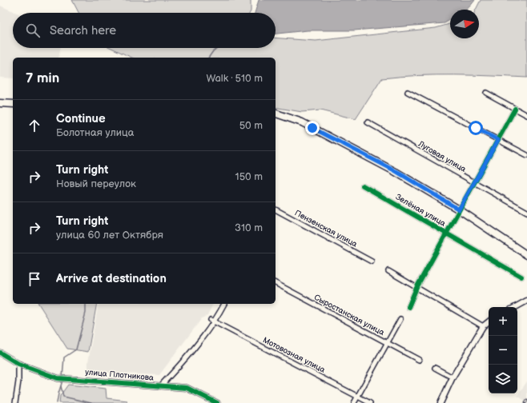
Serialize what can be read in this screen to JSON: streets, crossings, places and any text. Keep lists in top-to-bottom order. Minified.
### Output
{"streets":{"street":["Луговая улица","Зелёная улица","Пензенская улица","Сыростанская улица","Мотовозная улица","улица Плотникова"]},"north":"right","page":{"search":"Search here","heading":["7 min","Walk · 510 m"],"list":[["Continue","Болотная улица","50 m"],["Turn right","Новый переулок","150 m"],["Turn right","улица 60 лет Октября","310 m"],"Arrive at destination"],"map_buttons":["+","−"]}}
